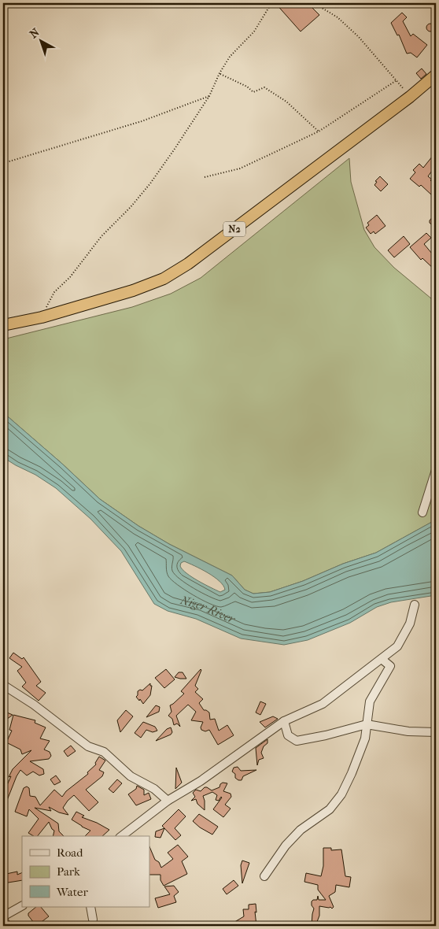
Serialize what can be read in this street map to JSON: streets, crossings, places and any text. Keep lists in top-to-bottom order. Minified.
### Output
{"streets":{"highway":["N2"]},"water":["Niger River"],"legend":["Road","Park","Water"],"north":"top left"}
